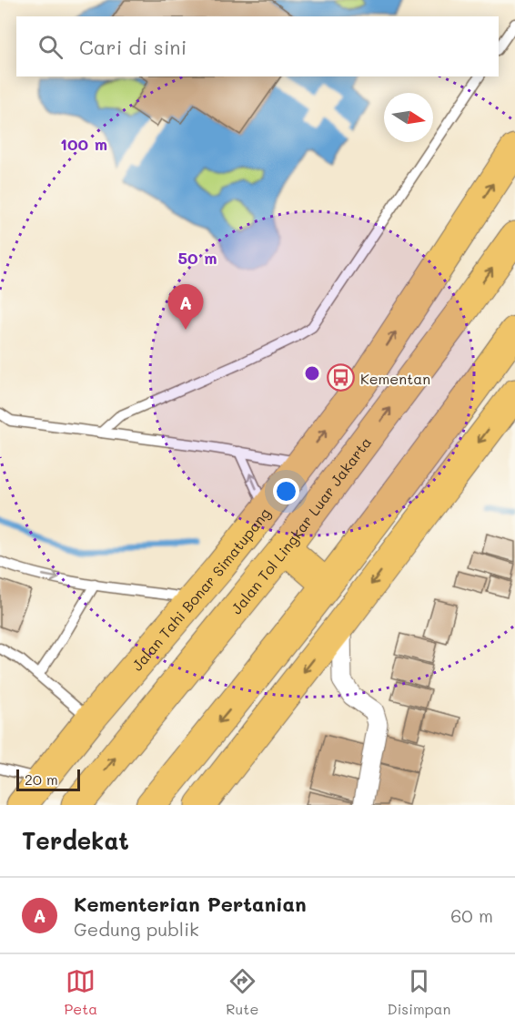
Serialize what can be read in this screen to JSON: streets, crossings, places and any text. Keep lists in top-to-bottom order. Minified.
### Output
{"streets":{"highway":["Jalan Tol Lingkar Luar Jakarta","Jalan Tahi Bonar Simatupang"]},"places":{"bus stop":["Kementan"]},"scale_bar":"20 m","north":"right","page":{"search":"Cari di sini","pins":"A","scale":"20 m","heading":"Terdekat","list":[{"mark":"A","name":"Kementerian Pertanian","note":"Gedung publik","value":"60 m"}],"nav":["Peta","Rute","Disimpan"]},"rings":["100 m","50 m"]}
